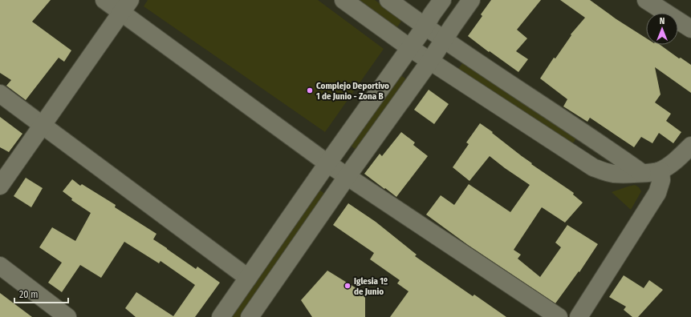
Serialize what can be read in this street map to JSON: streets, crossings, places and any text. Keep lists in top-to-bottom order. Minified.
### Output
{"places":["Complejo Deportivo 1 de Junio - Zona B","Iglesia 1º de Junio"],"scale_bar":"20 m","north":"top"}
